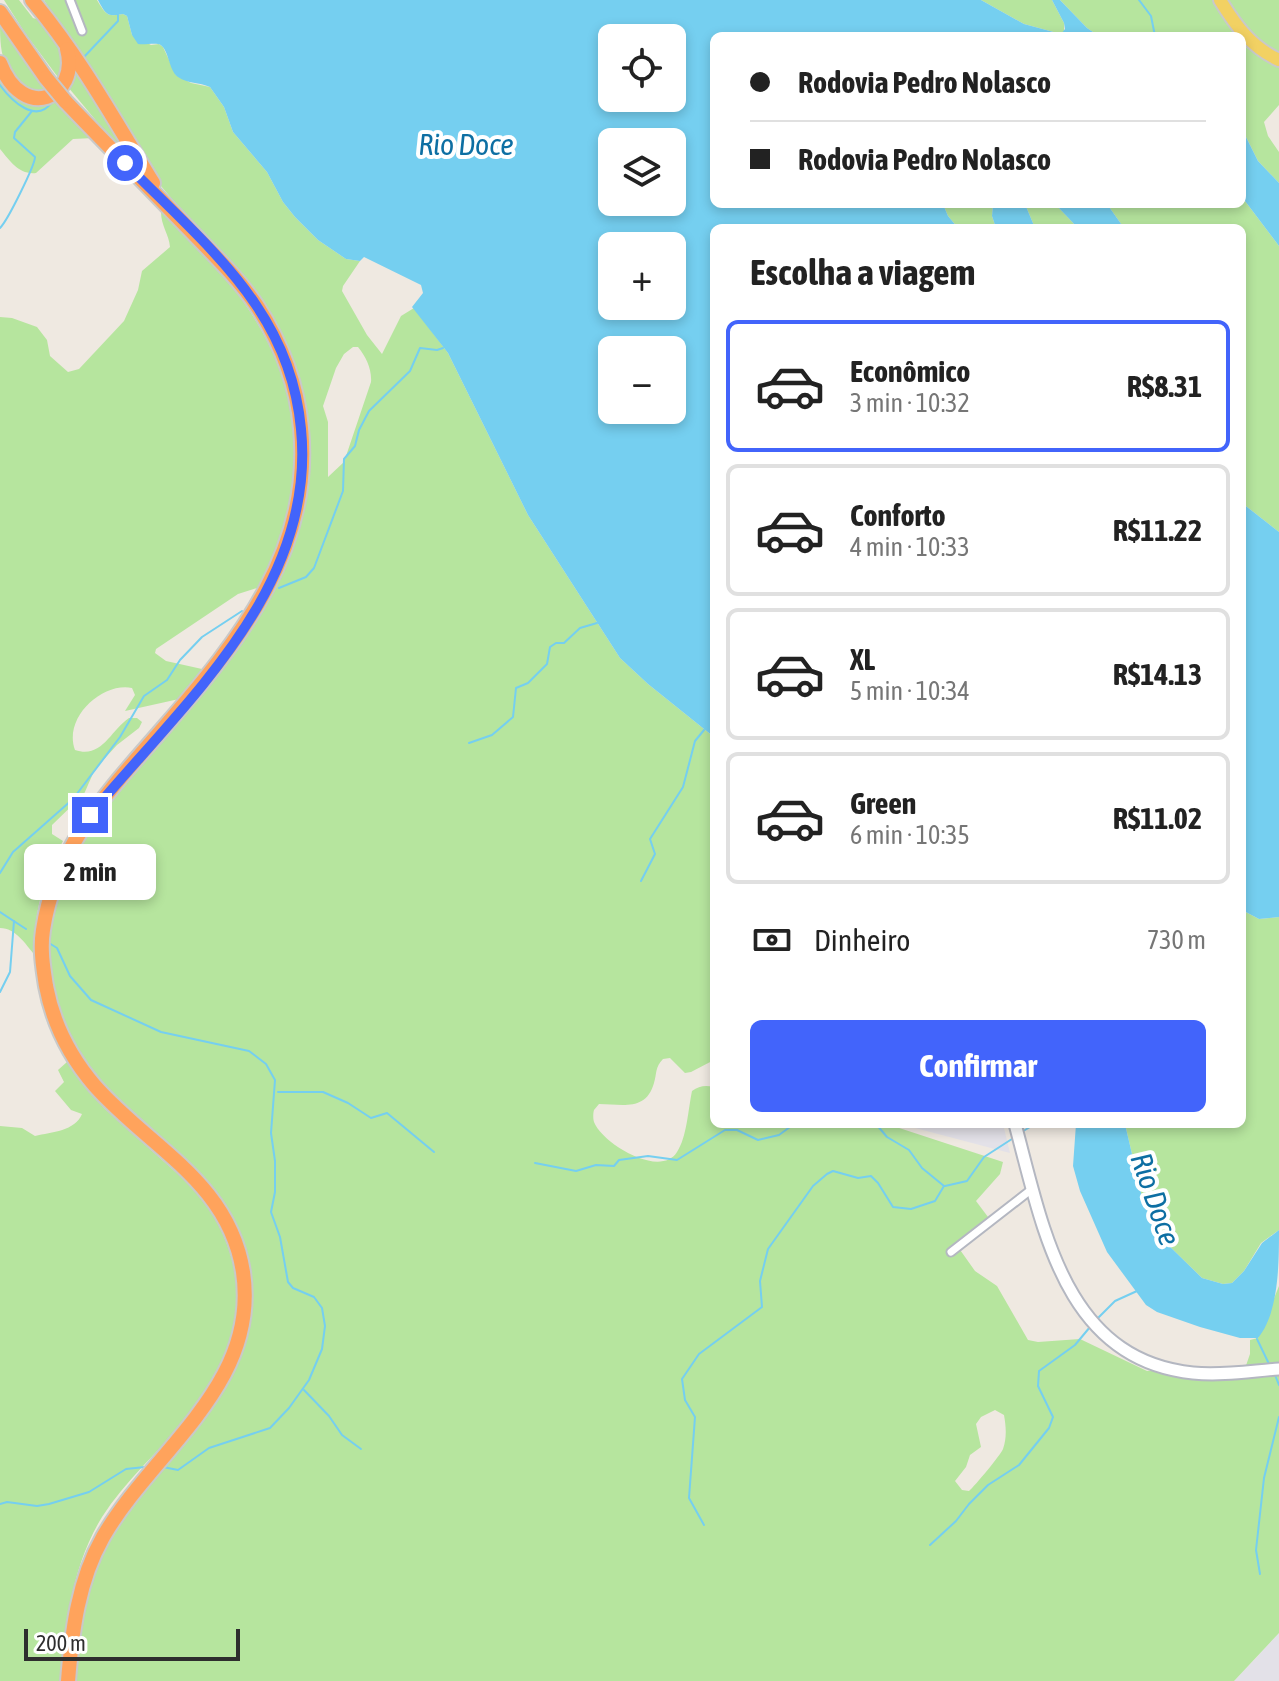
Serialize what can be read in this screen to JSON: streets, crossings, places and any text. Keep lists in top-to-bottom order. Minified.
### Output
{"water":["Rio Doce"],"scale_bar":"200 m","page":{"map_buttons":["+","−"],"banner":["Rodovia Pedro Nolasco","Rodovia Pedro Nolasco"],"heading":"Escolha a viagem","list":[{"name":"Econômico","note":"3 min · 10:32","value":"R$8.31"},{"name":"Conforto","note":"4 min · 10:33","value":"R$11.22"},{"name":"XL","note":"5 min · 10:34","value":"R$14.13"},{"name":"Green","note":"6 min · 10:35","value":"R$11.02"}],"bubble":"2 min","pay":["Dinheiro","730 m"],"buttons":"Confirmar","scale":"200 m"}}
